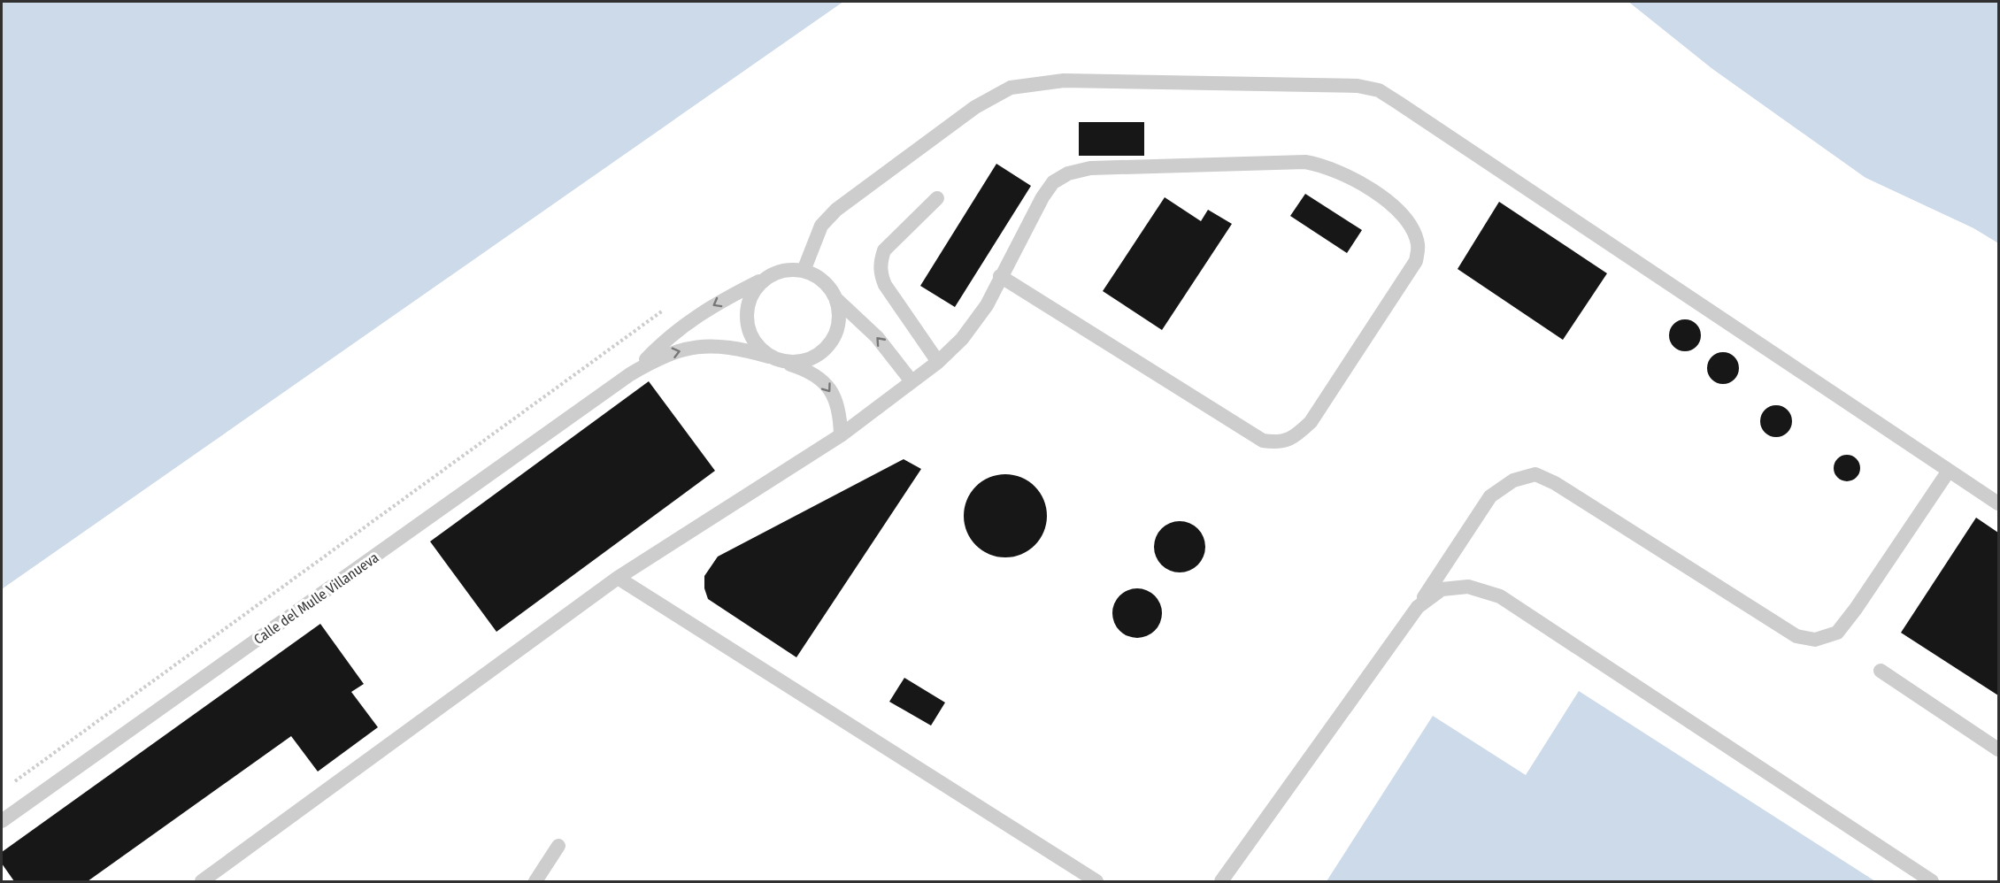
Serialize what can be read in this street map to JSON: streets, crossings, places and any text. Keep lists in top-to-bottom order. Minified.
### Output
{"streets":{"lane":["Calle del Mulle Villanueva"]}}
